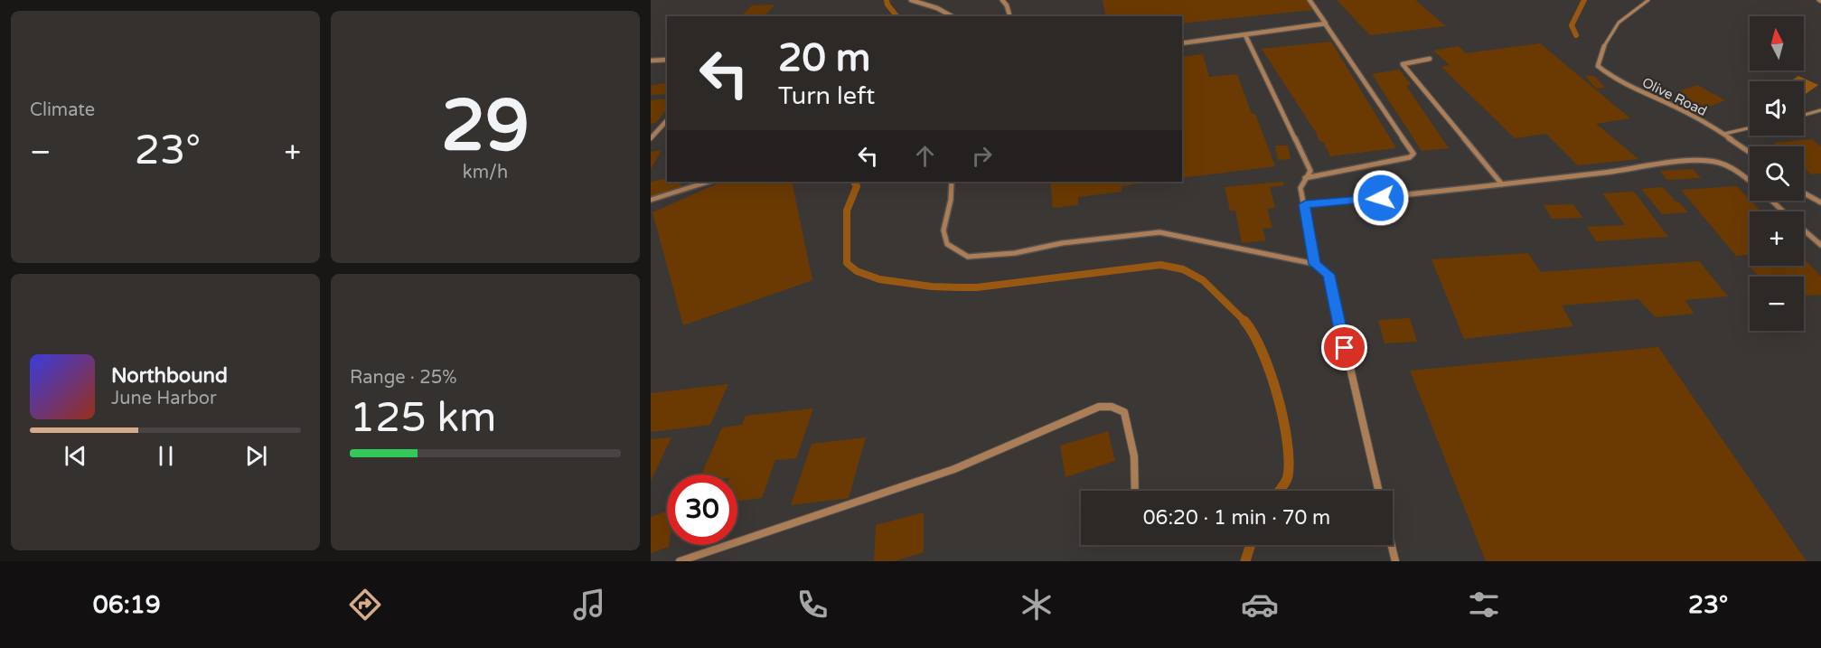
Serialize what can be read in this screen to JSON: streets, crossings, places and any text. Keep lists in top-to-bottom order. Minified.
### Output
{"streets":{"street":["Olive Road"]},"north":"top","page":{"tile":["Climate",["29","km/h"],["Range · 25%","125 km"]],"map_buttons":["+","−"],"turn":["20 m","Turn left"],"heat":["−","23°","+"],"song":["Northbound","June Harbor"],"limit":"30","trip":"06:20 · 1 min · 70 m","tabs":["06:19","23°"]}}
